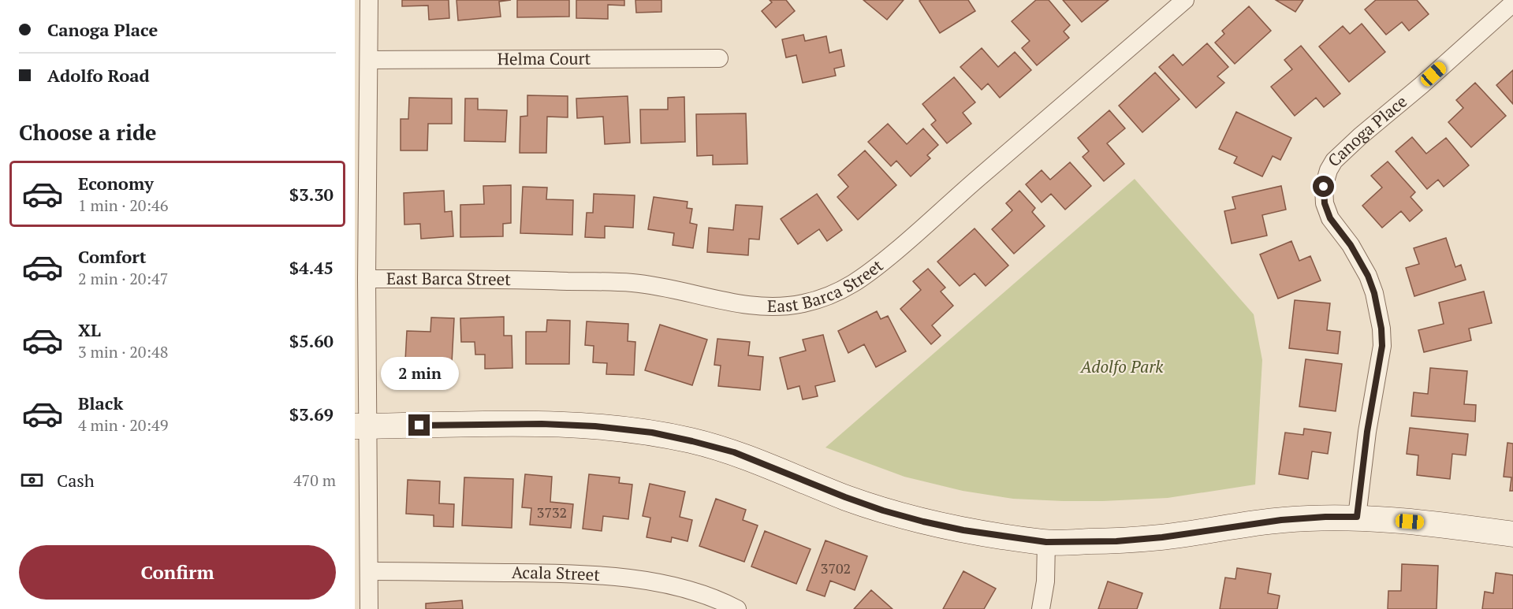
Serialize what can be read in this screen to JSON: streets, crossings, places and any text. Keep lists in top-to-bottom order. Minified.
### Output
{"streets":{"street":["Helma Court","Canoga Place","East Barca Street","Acala Street"]},"parks":["Adolfo Park"],"house_numbers":["3732","3702"],"page":{"banner":["Canoga Place","Adolfo Road"],"heading":"Choose a ride","list":[{"name":"Economy","note":"1 min · 20:46","value":"$3.30"},{"name":"Comfort","note":"2 min · 20:47","value":"$4.45"},{"name":"XL","note":"3 min · 20:48","value":"$5.60"},{"name":"Black","note":"4 min · 20:49","value":"$3.69"}],"bubble":"2 min","pay":["Cash","470 m"],"buttons":"Confirm"}}
